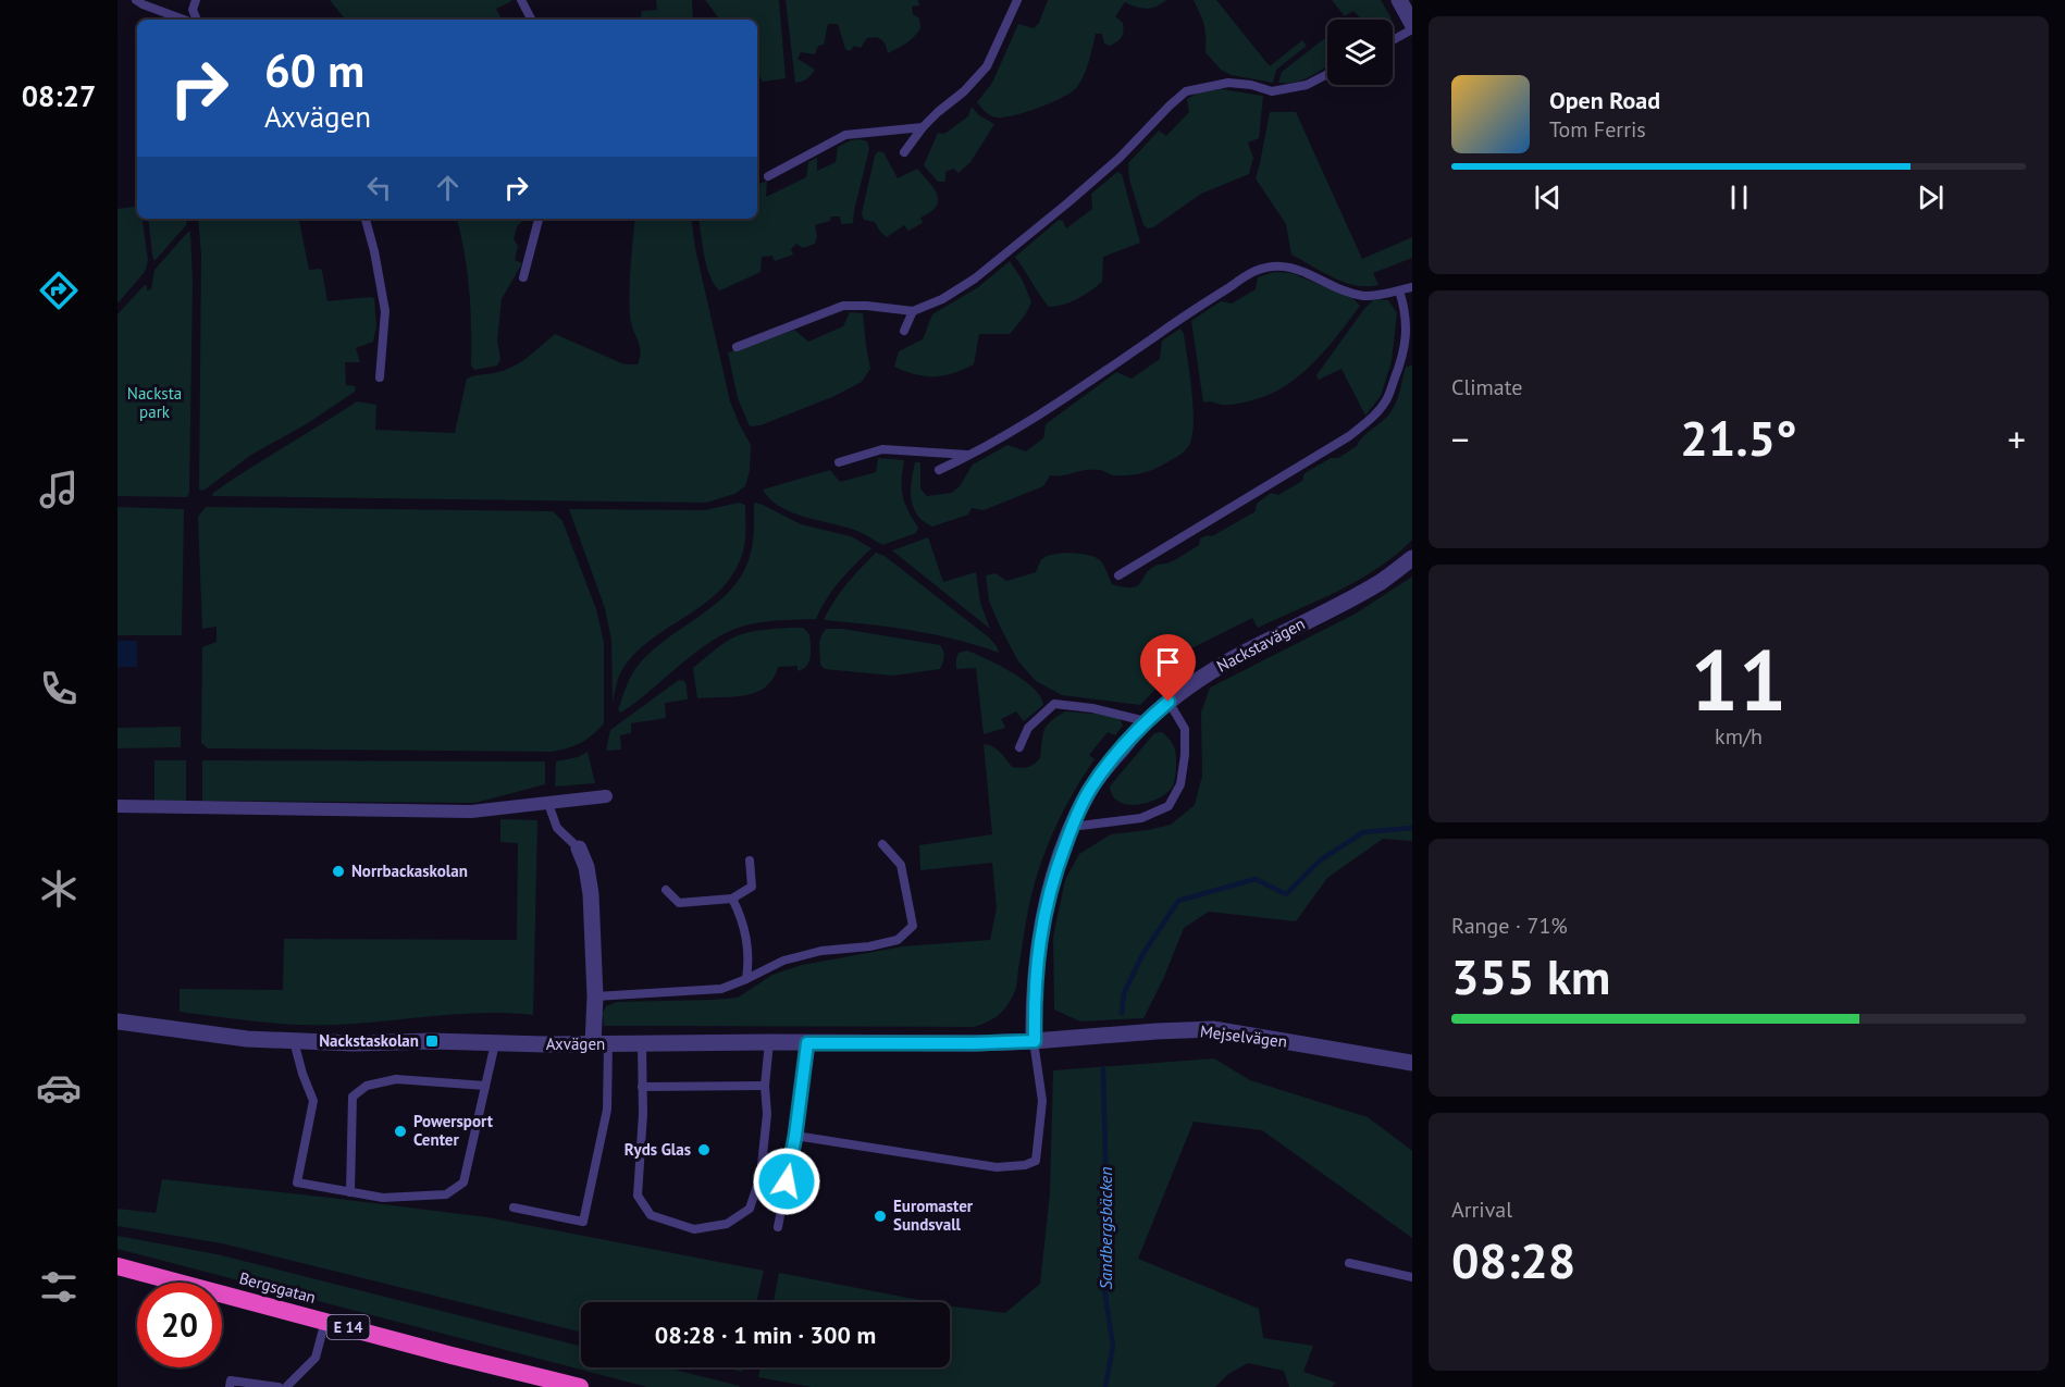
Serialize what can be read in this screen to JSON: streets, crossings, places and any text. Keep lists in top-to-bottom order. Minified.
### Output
{"streets":{"highway":["Bergsgatan","E 14"],"street":["Nackstavägen","Mejselvägen","Axvägen"]},"crossings":[["Nackstavägen","Mejselvägen"],["Nackstavägen","Axvägen"],["Mejselvägen","Axvägen"]],"water":["Sandbergsbäcken"],"parks":["Nacksta park"],"places":{"other":["Norrbackaskolan","Powersport Center","Ryds Glas","Euromaster Sundsvall"],"transit":["Nackstaskolan"]},"page":{"tabs":"08:27","turn":["60 m","Axvägen"],"song":["Open Road","Tom Ferris"],"tile":["Climate",["11","km/h"],["Range · 71%","355 km"],["Arrival","08:28"]],"heat":["−","21.5°","+"],"limit":"20","trip":"08:28 · 1 min · 300 m"}}
